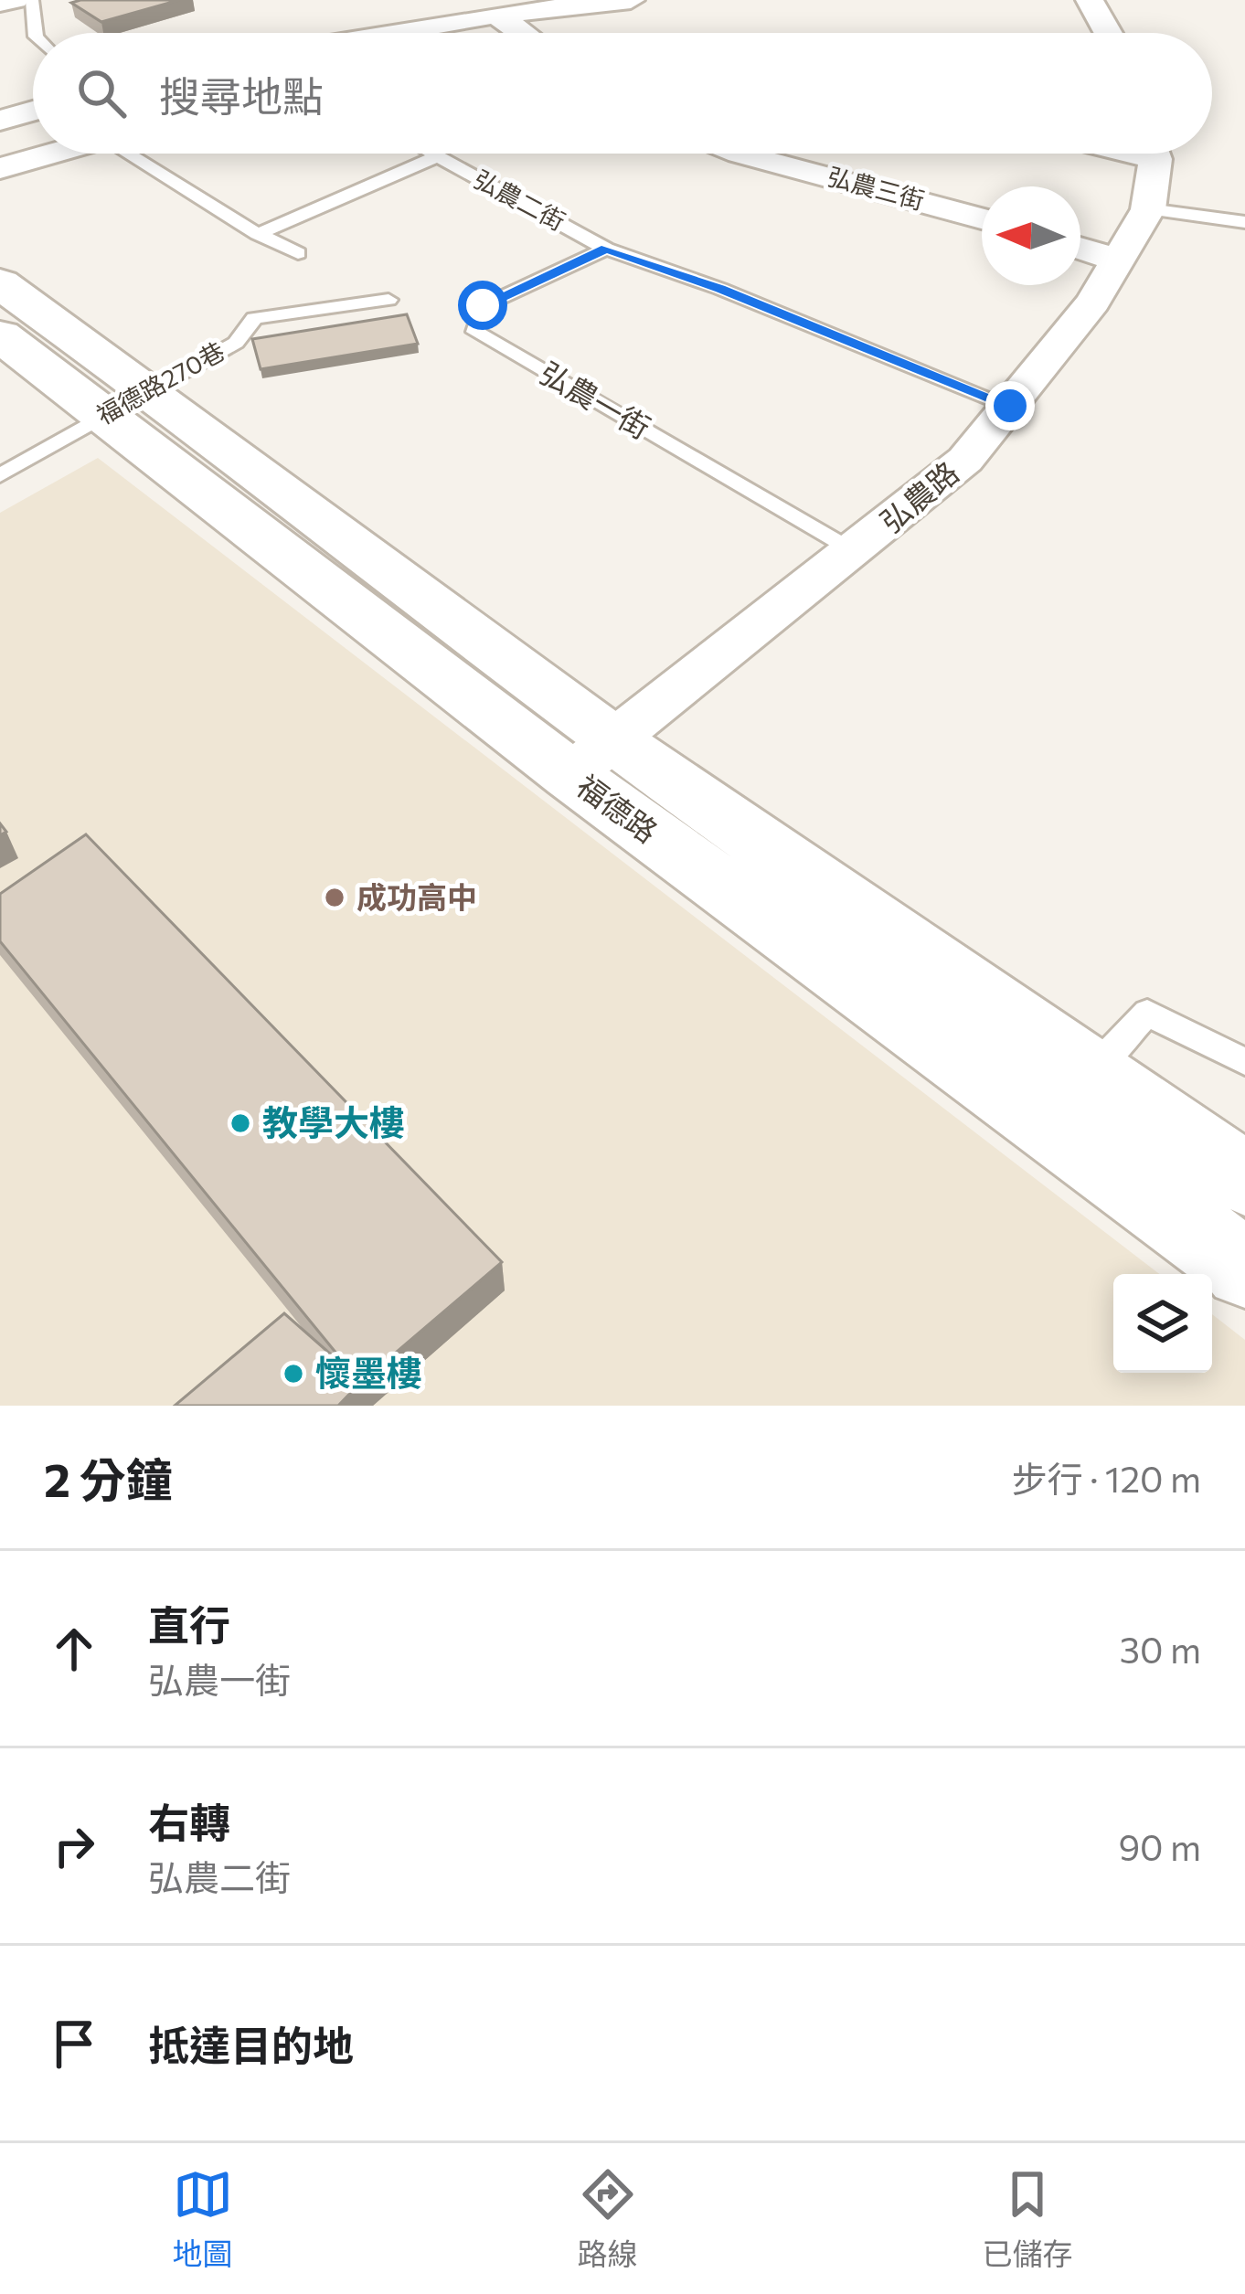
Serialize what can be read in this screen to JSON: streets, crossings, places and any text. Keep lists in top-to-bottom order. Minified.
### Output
{"streets":{"street":["弘農三街","弘農路","福德路"],"lane":["弘農二街","福德路270巷","弘農一街"]},"crossings":[["弘農二街","弘農一街"],["弘農二街","弘農路"],["福德路270巷","福德路"],["弘農一街","弘農路"],["弘農路","福德路"]],"places":["成功高中","教學大樓","懷墨樓"],"north":"left","page":{"search":"搜尋地點","heading":["2 分鐘","步行 · 120 m"],"list":[["直行","弘農一街","30 m"],["右轉","弘農二街","90 m"],"抵達目的地"],"nav":["地圖","路線","已儲存"]}}
